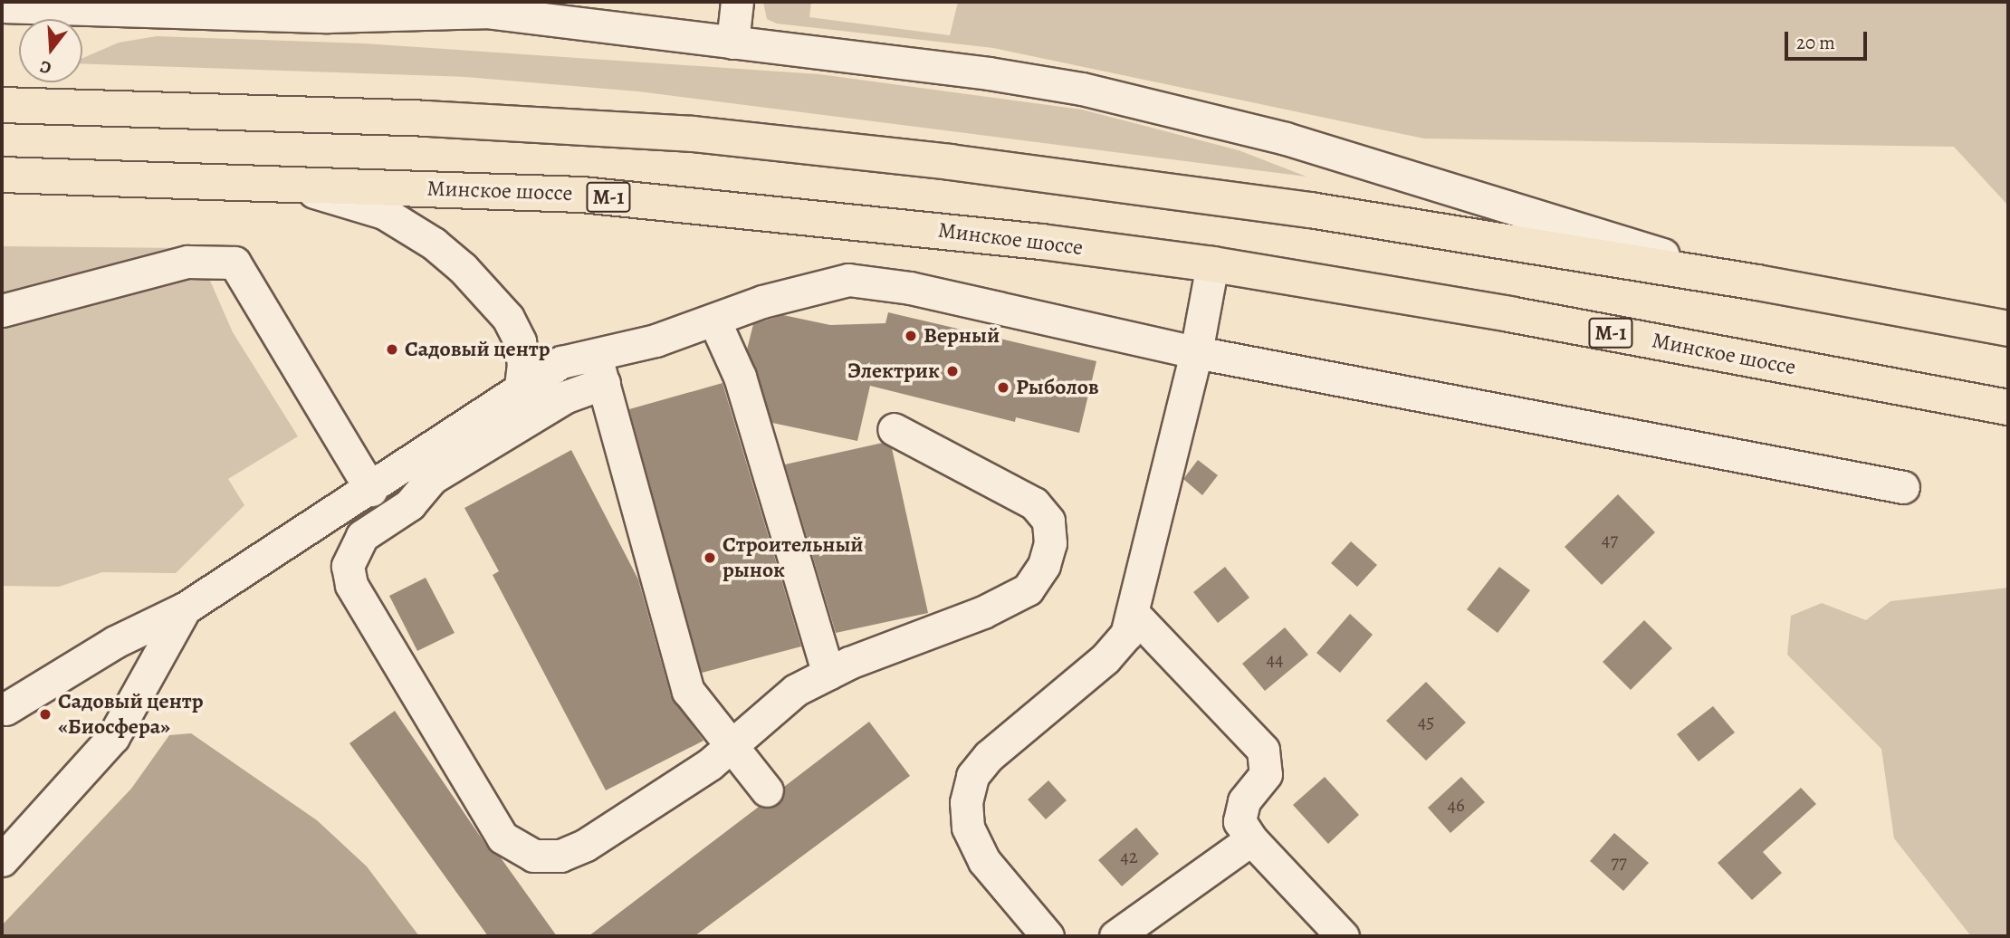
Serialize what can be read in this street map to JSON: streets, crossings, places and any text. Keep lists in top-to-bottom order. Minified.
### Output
{"streets":{"highway":["Минское шоссе","М-1"]},"places":["Верный","Садовый центр","Электрик","Рыболов","Строительный рынок","Садовый центр «Биосфера»"],"house_numbers":["47","44","45","46","42","77"],"scale_bar":"20 m","north":"bottom"}
